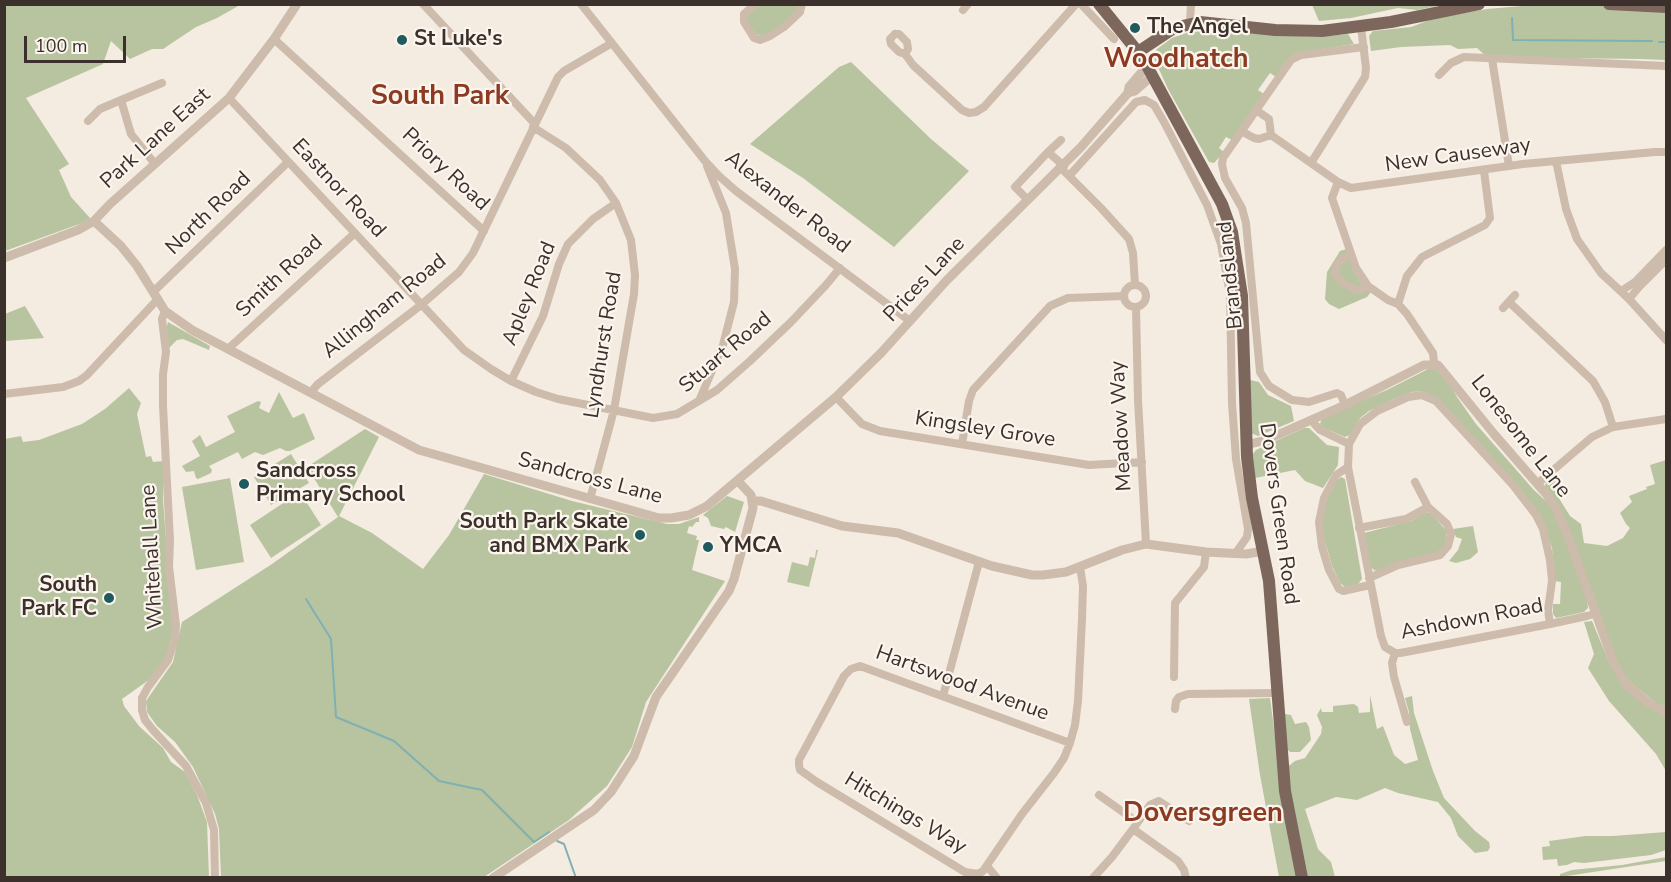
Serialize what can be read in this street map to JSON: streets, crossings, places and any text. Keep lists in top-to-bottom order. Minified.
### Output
{"streets":{"main road":["Dovers Green Road"],"street":["Park Lane East","New Causeway","Priory Road","Eastnor Road","Alexander Road","North Road","Brandsland","Smith Road","Prices Lane","Apley Road","Allingham Road","Lyndhurst Road","Stuart Road","Meadow Way","Kingsley Grove","Lonesome Lane","Sandcross Lane","Whitehall Lane","Ashdown Road","Hartswood Avenue","Hitchings Way"]},"crossings":[["Park Lane East","Priory Road"],["Park Lane East","Eastnor Road"],["Park Lane East","Sandcross Lane"],["New Causeway","Brandsland"],["Priory Road","Allingham Road"],["Eastnor Road","North Road"],["Eastnor Road","Smith Road"],["Eastnor Road","Apley Road"],["Eastnor Road","Allingham Road"],["Eastnor Road","Stuart Road"],["Alexander Road","Prices Lane"],["Alexander Road","Allingham Road"],["Alexander Road","Stuart Road"],["North Road","Sandcross Lane"],["Smith Road","Sandcross Lane"],["Prices Lane","Kingsley Grove"],["Prices Lane","Sandcross Lane"],["Prices Lane","Dovers Green Road"],["Apley Road","Lyndhurst Road"],["Apley Road","Stuart Road"],["Allingham Road","Lyndhurst Road"],["Allingham Road","Sandcross Lane"],["Lyndhurst Road","Stuart Road"],["Lyndhurst Road","Sandcross Lane"],["Meadow Way","Kingsley Grove"],["Lonesome Lane","Ashdown Road"],["Sandcross Lane","Whitehall Lane"],["Hartswood Avenue","Hitchings Way"]],"districts":["Woodhatch","South Park","Doversgreen"],"places":["The Angel","St Luke's","Sandcross Primary School","South Park Skate and BMX Park","YMCA","South Park FC"],"scale_bar":"100 m"}
